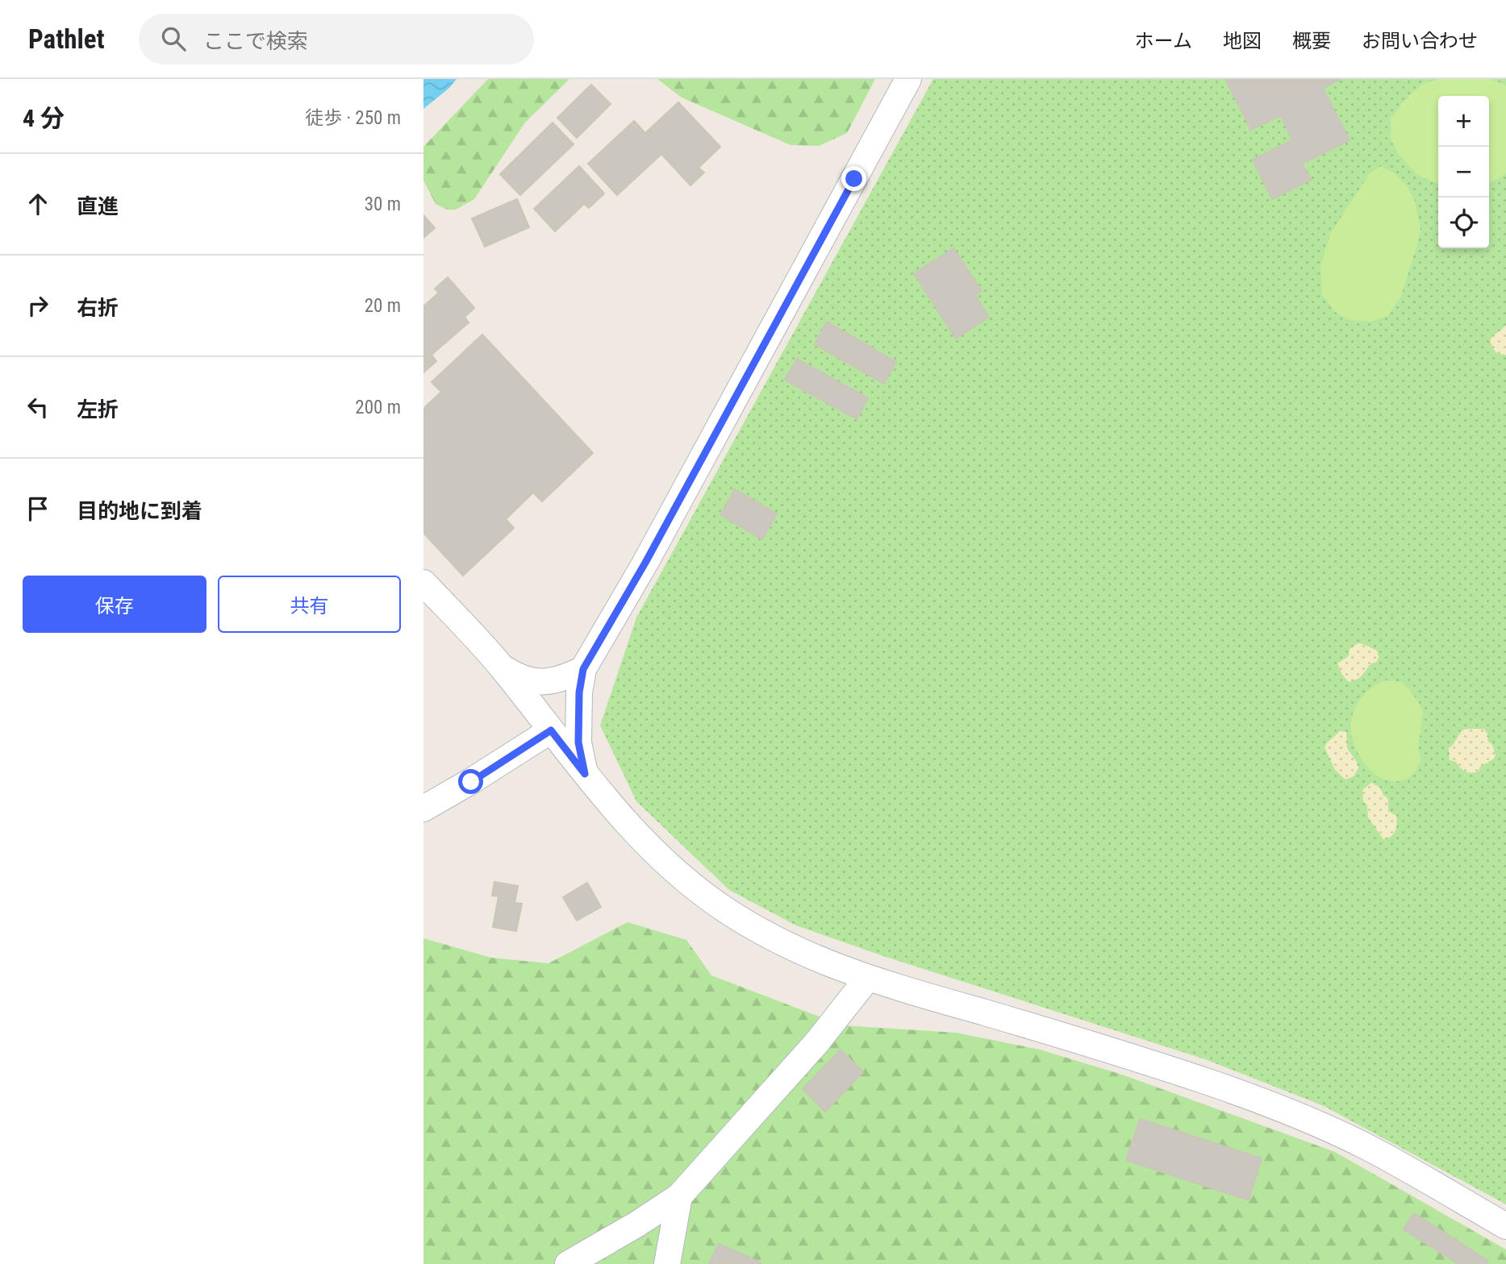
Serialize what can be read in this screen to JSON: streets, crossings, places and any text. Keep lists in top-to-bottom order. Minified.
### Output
{"page":{"header":"Pathlet","search":"ここで検索","nav":["ホーム","地図","概要","お問い合わせ"],"heading":["4 分","徒歩 · 250 m"],"map_buttons":["+","−"],"list":[["直進","30 m"],["右折","20 m"],["左折","200 m"],"目的地に到着"],"buttons":["保存","共有"]}}
